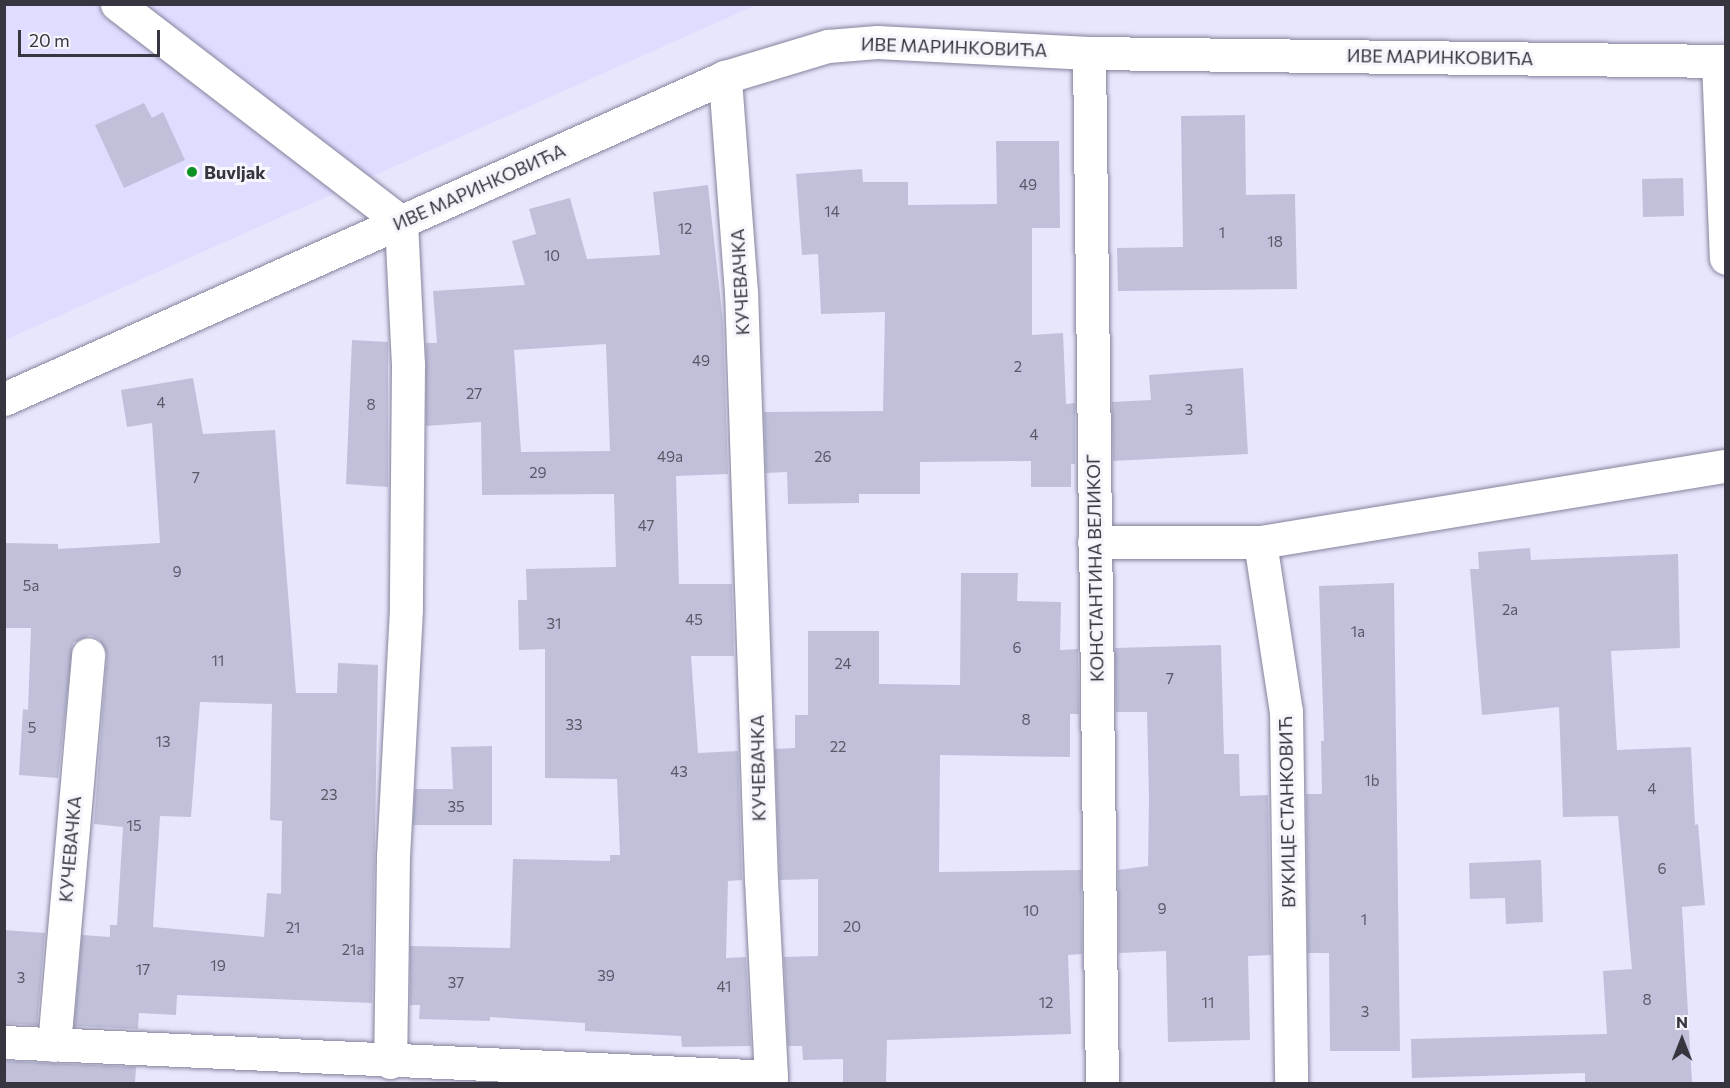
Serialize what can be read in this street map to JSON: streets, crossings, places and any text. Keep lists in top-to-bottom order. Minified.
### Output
{"streets":{"street":["ИВЕ МАРИНКОВИЋА","КУЧЕВАЧКА","КОНСТАНТИНА ВЕЛИКОГ","ВУКИЦЕ СТАНКОВИЋ"]},"crossings":[["ИВЕ МАРИНКОВИЋА","КУЧЕВАЧКА"],["ИВЕ МАРИНКОВИЋА","КОНСТАНТИНА ВЕЛИКОГ"]],"places":["Buvljak"],"house_numbers":["49","14","12","1","18","10","49","2","27","4","8","3","4","49a","26","29","7","47","9","5a","2a","45","31","1a","6","11","24","7","8","33","5","13","22","43","1b","4","23","35","15","6","9","10","1","20","21","21a","19","17","39","3","37","41","8","12","11","3"],"scale_bar":"20 m","north":"top"}
